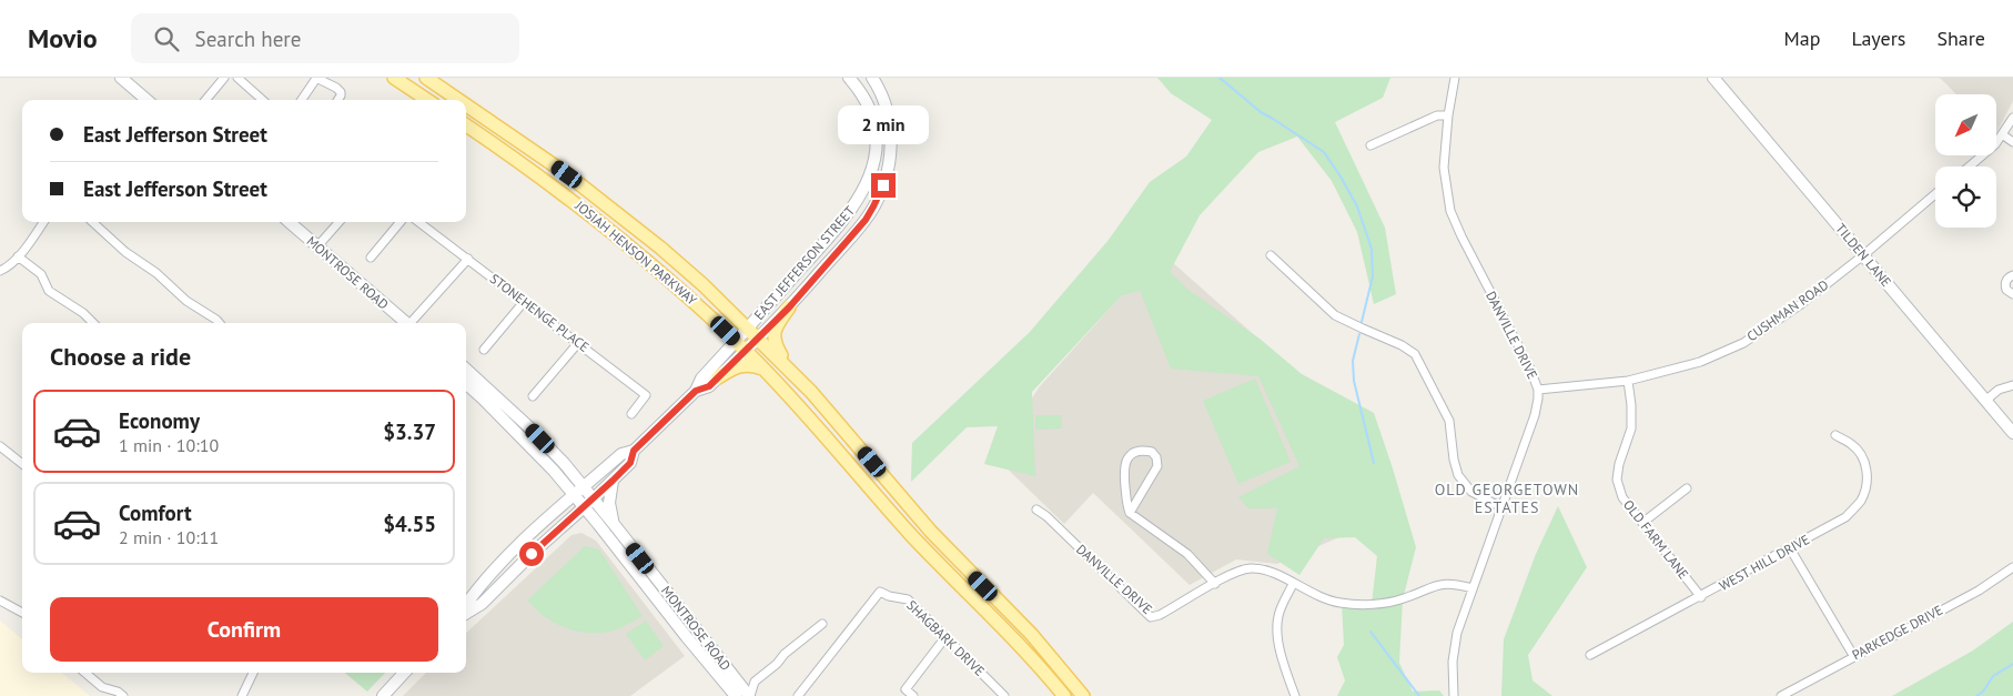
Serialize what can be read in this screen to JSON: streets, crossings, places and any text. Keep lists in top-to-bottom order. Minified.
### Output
{"streets":{"main road":["JOSIAH HENSON PARKWAY"],"street":["TILDEN LANE","EAST JEFFERSON STREET","MONTROSE ROAD","CUSHMAN ROAD","STONEHENGE PLACE","DANVILLE DRIVE","OLD FARM LANE","WEST HILL DRIVE","PARKEDGE DRIVE","SHAGBARK DRIVE"]},"crossings":[["JOSIAH HENSON PARKWAY","EAST JEFFERSON STREET"],["TILDEN LANE","CUSHMAN ROAD"],["EAST JEFFERSON STREET","MONTROSE ROAD"],["CUSHMAN ROAD","DANVILLE DRIVE"],["CUSHMAN ROAD","OLD FARM LANE"],["OLD FARM LANE","WEST HILL DRIVE"]],"districts":["OLD GEORGETOWN ESTATES"],"north":"bottom left","page":{"header":"Movio","search":"Search here","nav":["Map","Layers","Share"],"banner":["East Jefferson Street","East Jefferson Street"],"bubble":"2 min","heading":"Choose a ride","list":[{"name":"Economy","note":"1 min · 10:10","value":"$3.37"},{"name":"Comfort","note":"2 min · 10:11","value":"$4.55"}],"buttons":"Confirm"}}
